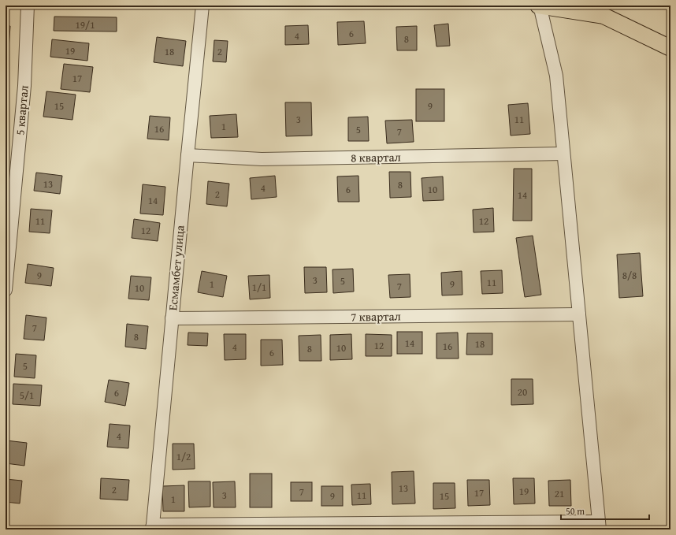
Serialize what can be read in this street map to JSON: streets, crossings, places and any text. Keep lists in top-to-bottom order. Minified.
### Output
{"streets":{"street":["5 квартал","8 квартал","Есмамбет улица","7 квартал"]},"crossings":[["8 квартал","Есмамбет улица"],["Есмамбет улица","7 квартал"]],"house_numbers":["19/1","6","4","8","19","18","2","17","15","9","3","11","1","16","5","7","13","8","4","6","10","2","14","14","11","12","12","9","8/8","3","5","11","1","9","7","1/1","10","7","8","14","18","12","16","4","10","8","6","5","20","6","5/1","4","1/2","13","2","19","7","17","21","3","11","9","15","1"],"scale_bar":"50 m"}
